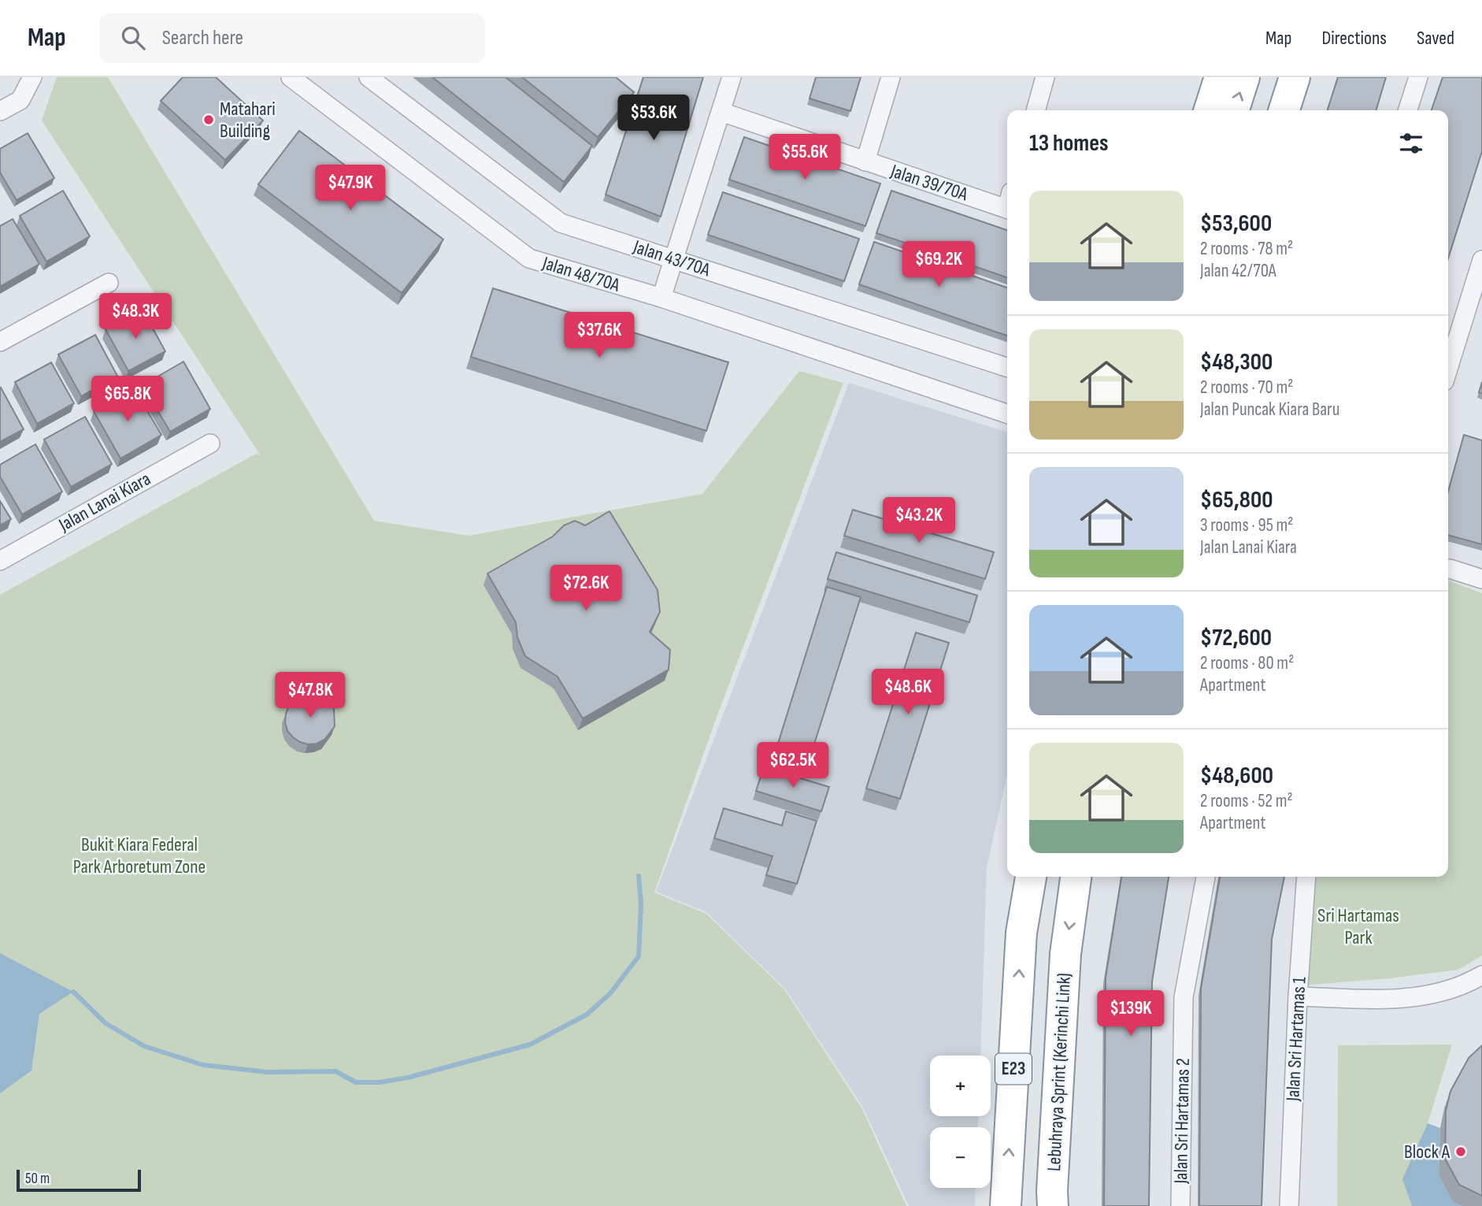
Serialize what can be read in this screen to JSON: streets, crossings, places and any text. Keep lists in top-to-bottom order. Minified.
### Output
{"streets":{"highway":["E23","Lebuhraya Sprint (Kerinchi Link)"],"street":["Jalan 39/70A","Jalan 43/70A","Jalan 48/70A","Jalan Lanai Kiara","Jalan Sri Hartamas 1","Jalan Sri Hartamas 2"]},"parks":["Bukit Kiara Federal Park Arboretum Zone","Sri Hartamas Park"],"places":["Matahari Building","Block A"],"scale_bar":"50 m","page":{"header":"Map","search":"Search here","nav":["Map","Directions","Saved"],"price":["$53.6K","$55.6K","$47.9K","$69.2K","$48.3K","$37.6K","$65.8K","$43.2K","$72.6K","$48.6K","$47.8K","$62.5K","$139K"],"heading":"13 homes","list":[{"name":"$53,600","note":"2 rooms · 78 m² · Jalan 42/70A"},{"name":"$48,300","note":"2 rooms · 70 m² · Jalan Puncak Kiara Baru"},{"name":"$65,800","note":"3 rooms · 95 m² · Jalan Lanai Kiara"},{"name":"$72,600","note":"2 rooms · 80 m² · Apartment"},{"name":"$48,600","note":"2 rooms · 52 m² · Apartment"}],"map_buttons":["+","−"],"scale":"50 m"}}
